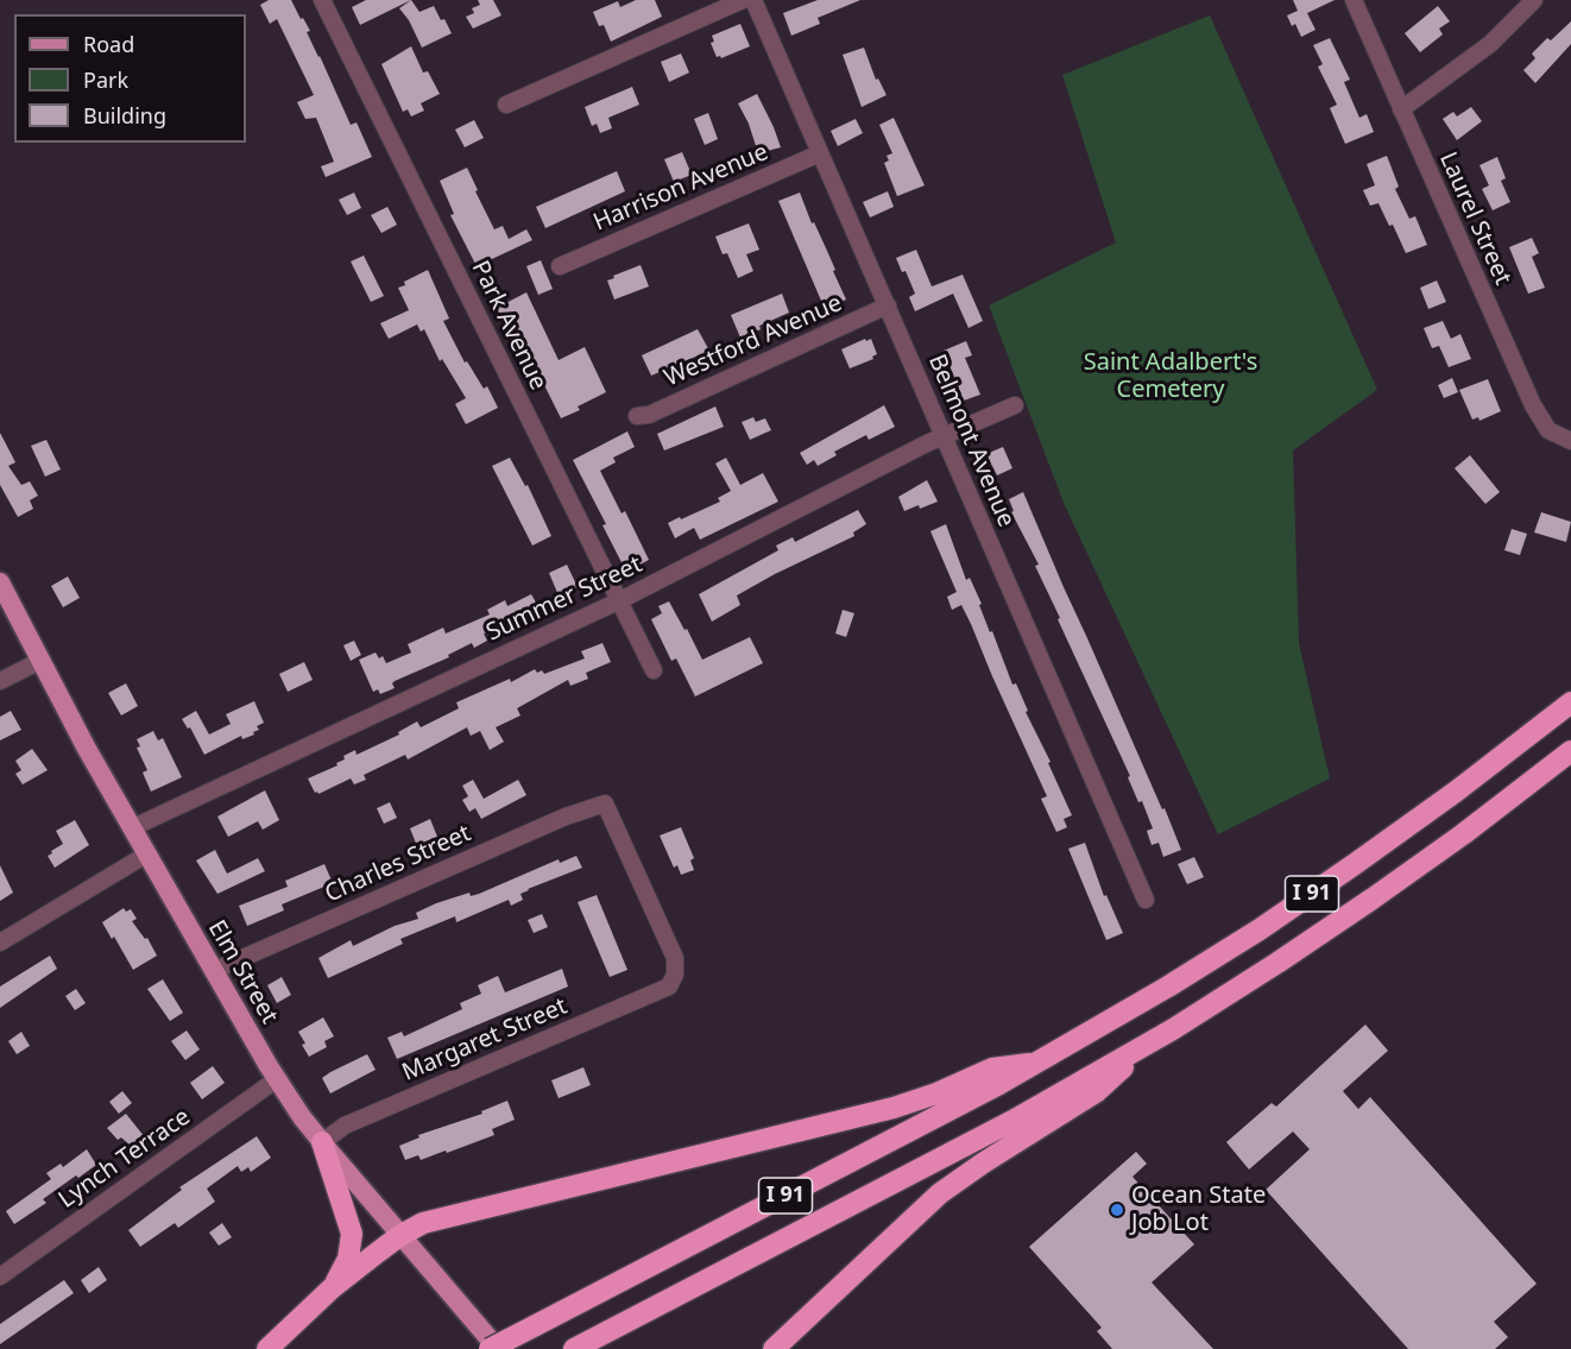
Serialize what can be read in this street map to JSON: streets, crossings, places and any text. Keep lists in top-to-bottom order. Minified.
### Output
{"streets":{"highway":["I 91"],"main road":["Elm Street"],"street":["Harrison Avenue","Laurel Street","Park Avenue","Westford Avenue","Belmont Avenue","Summer Street","Charles Street","Margaret Street","Lynch Terrace"]},"crossings":[["Harrison Avenue","Belmont Avenue"],["Park Avenue","Summer Street"],["Westford Avenue","Belmont Avenue"],["Belmont Avenue","Summer Street"],["Summer Street","Elm Street"],["Charles Street","Elm Street"],["Charles Street","Margaret Street"],["Elm Street","Margaret Street"],["Elm Street","Lynch Terrace"]],"parks":["Saint Adalbert's Cemetery"],"places":["Ocean State Job Lot"],"legend":["Road","Park","Building"]}
